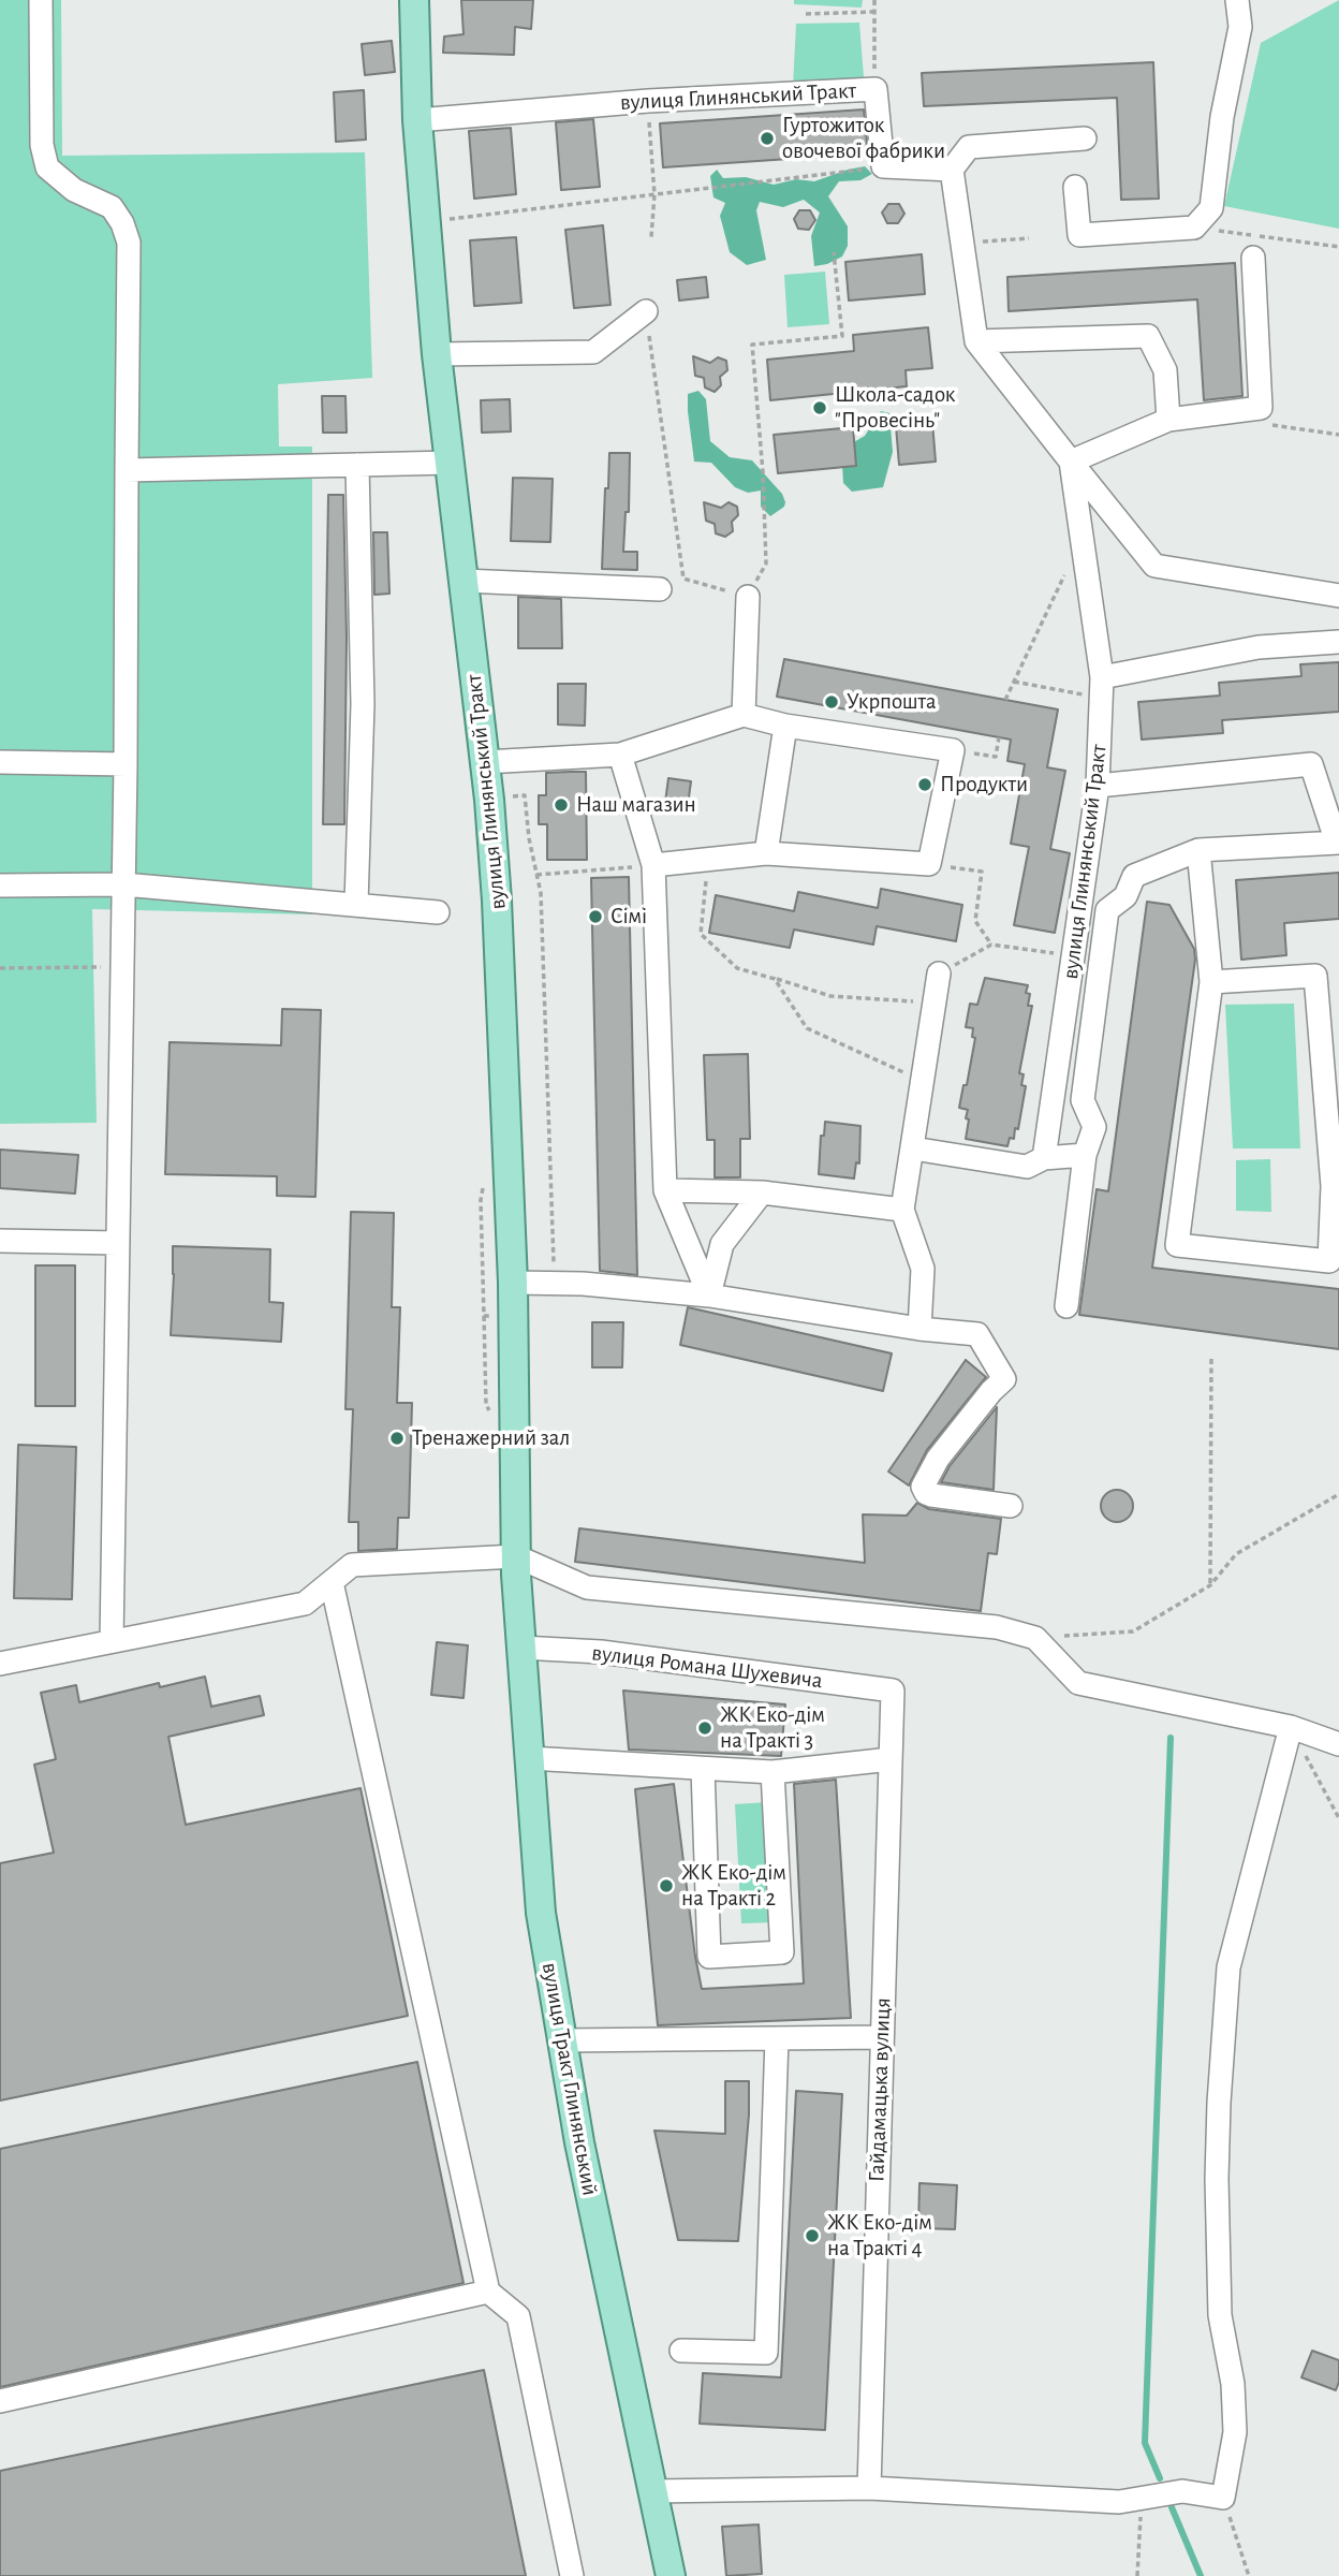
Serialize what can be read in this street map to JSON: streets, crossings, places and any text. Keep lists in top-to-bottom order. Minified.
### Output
{"streets":{"main road":["вулиця Глинянський Тракт","вулиця Тракт Глинянський"],"street":["вулиця Романа Шухевича","Гайдамацька вулиця"]},"crossings":[["вулиця Глинянський Тракт","вулиця Тракт Глинянський"],["вулиця Романа Шухевича","вулиця Тракт Глинянський"],["вулиця Романа Шухевича","Гайдамацька вулиця"]],"places":["Гуртожиток овочевої фабрики","Школа-садок \"Провесінь\"","Укрпошта","Продукти","Наш магазин","Сімі","Тренажерний зал","ЖК Еко-дім на Тракті 3","ЖК Еко-дім на Тракті 2","ЖК Еко-дім на Тракті 4"]}
